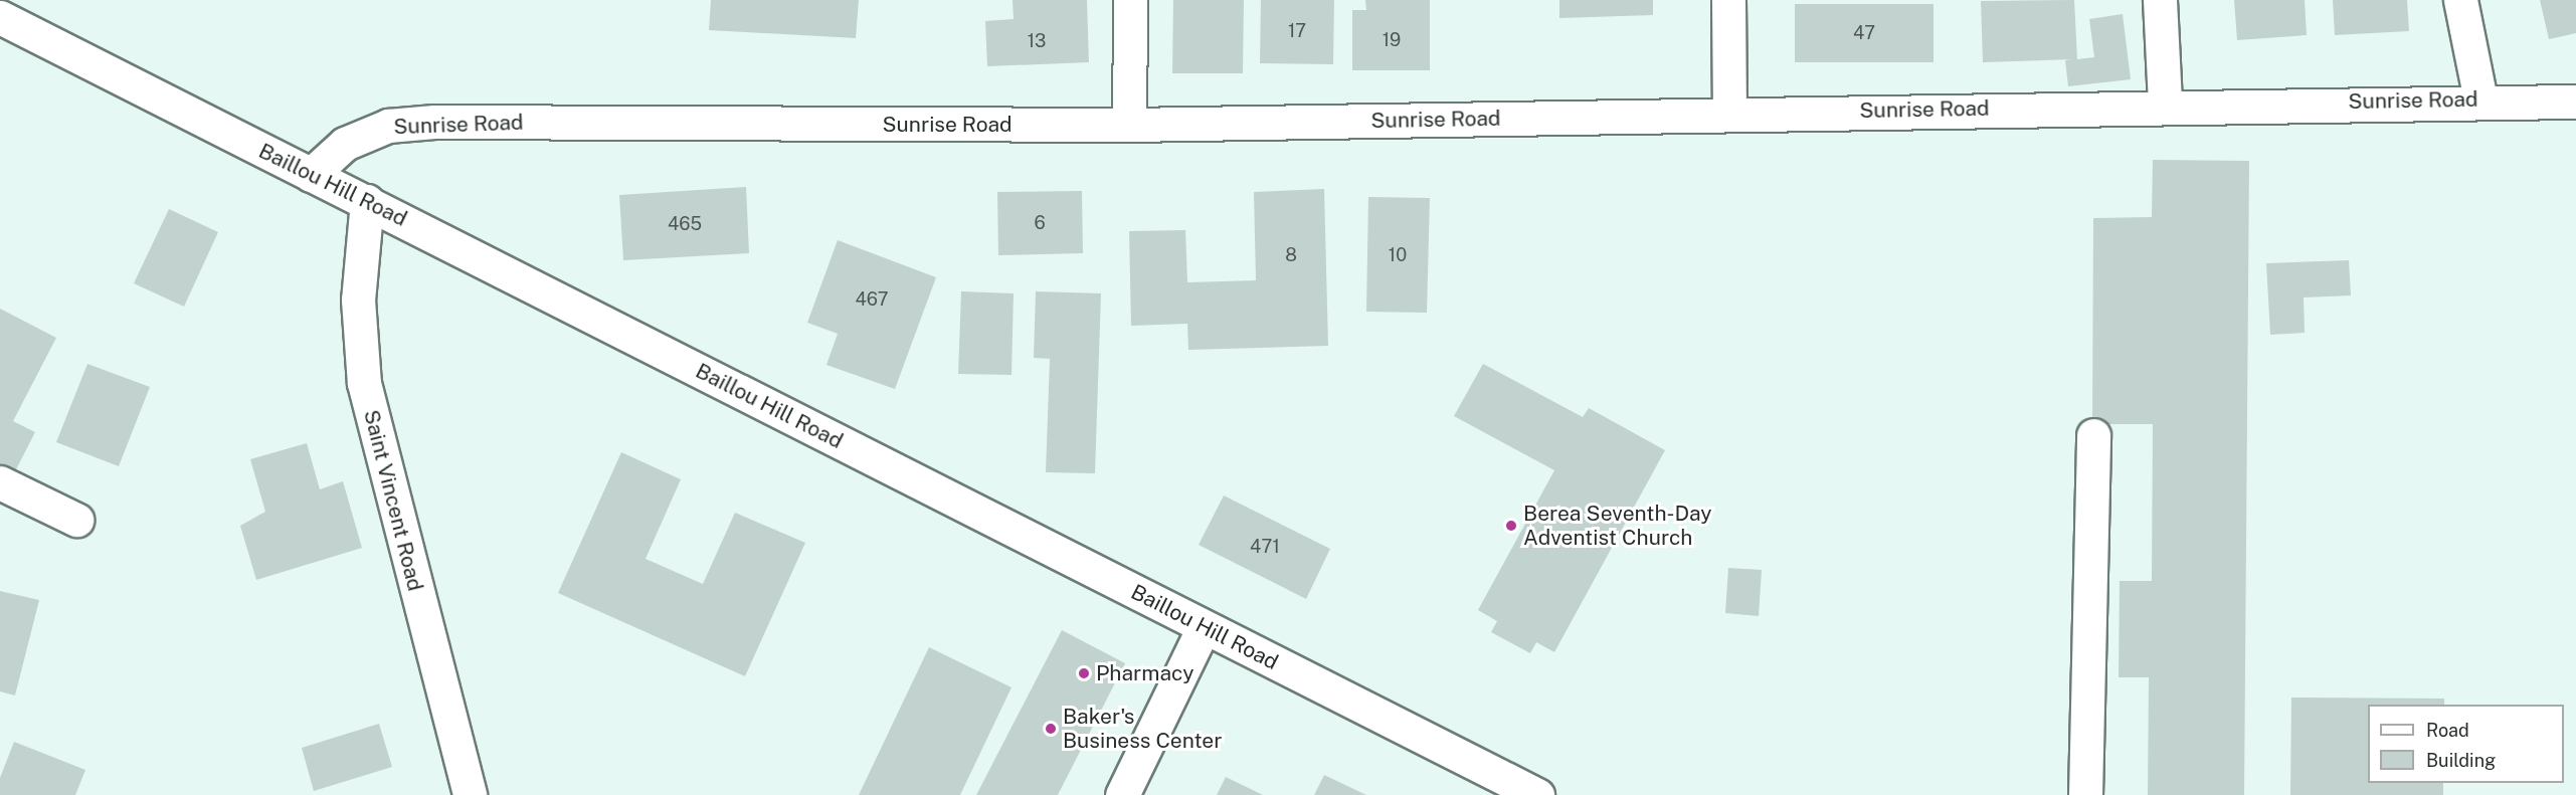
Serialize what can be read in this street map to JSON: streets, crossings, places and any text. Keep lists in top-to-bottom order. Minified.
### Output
{"streets":{"street":["Sunrise Road","Baillou Hill Road","Saint Vincent Road"]},"crossings":[["Sunrise Road","Baillou Hill Road"],["Baillou Hill Road","Saint Vincent Road"]],"places":["Berea Seventh-Day Adventist Church","Pharmacy","Baker's Business Center"],"house_numbers":["17","47","19","13","6","465","8","10","467","471"],"legend":["Road","Building"]}
